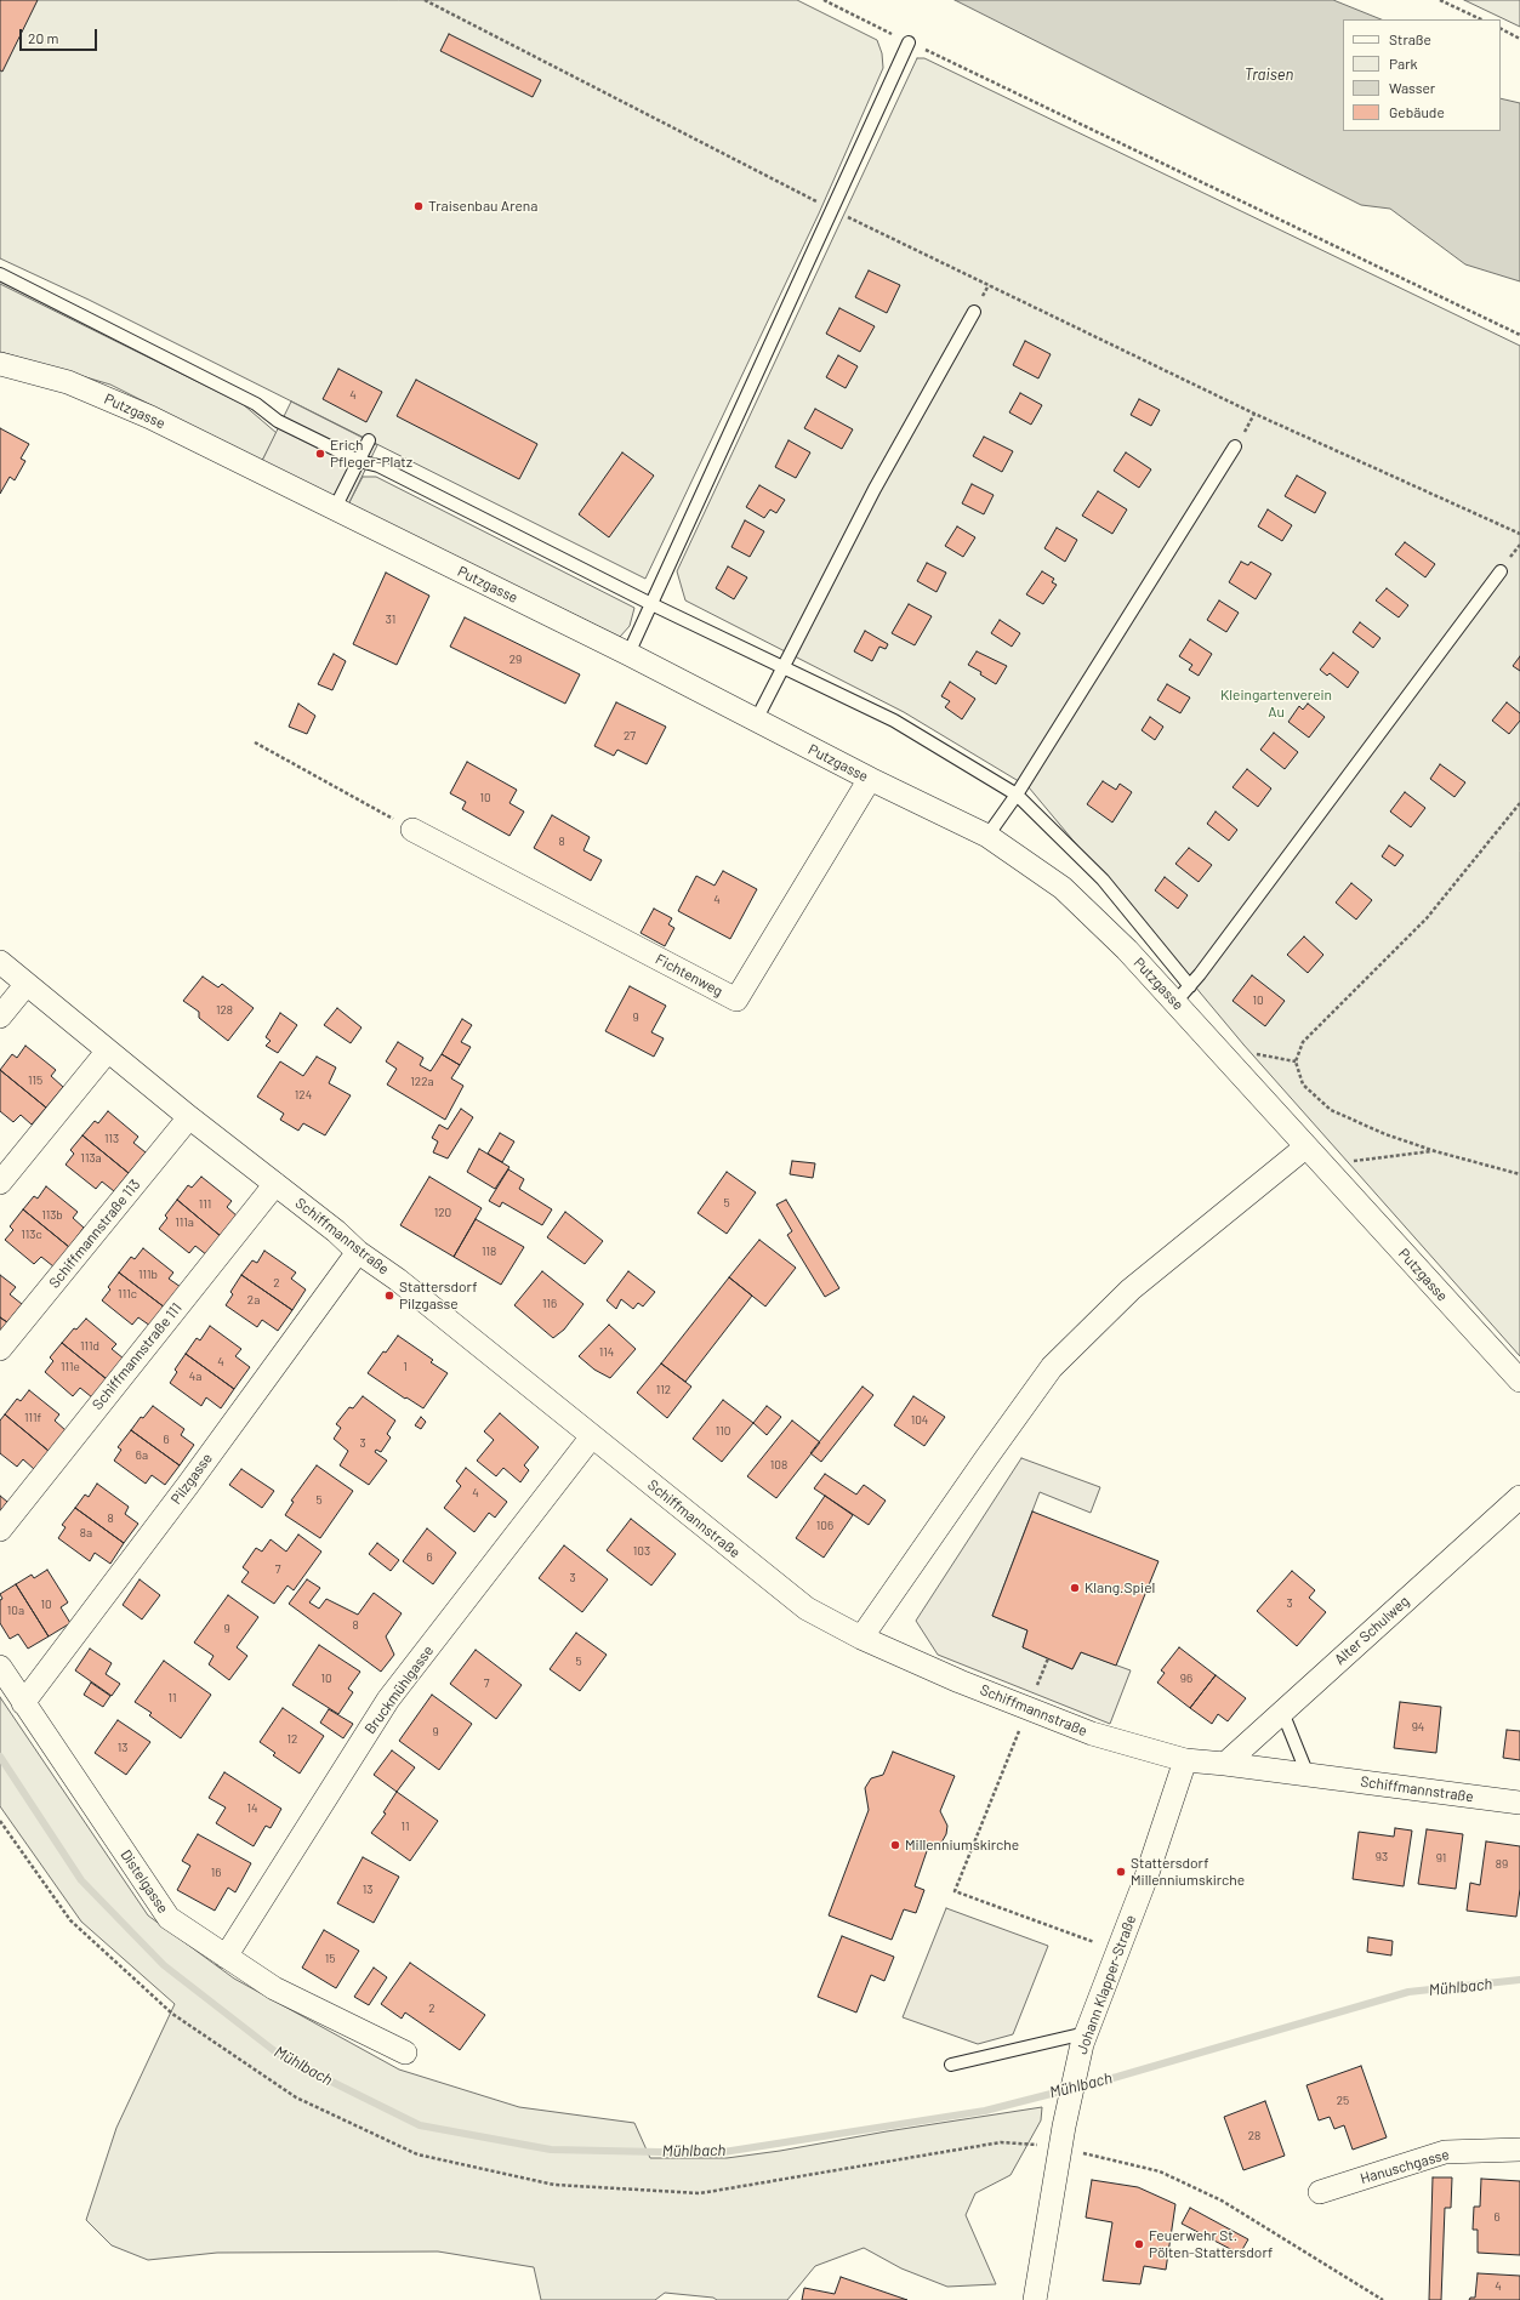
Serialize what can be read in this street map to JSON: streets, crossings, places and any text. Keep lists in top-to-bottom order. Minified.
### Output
{"streets":{"street":["Putzgasse","Fichtenweg","Schiffmannstraße 113","Schiffmannstraße","Schiffmannstraße 111","Pilzgasse","Alter Schulweg","Bruckmühlgasse","Distelgasse","Johann Klapper-Straße","Hanuschgasse"]},"crossings":[["Putzgasse","Fichtenweg"],["Schiffmannstraße 113","Schiffmannstraße"],["Schiffmannstraße","Schiffmannstraße 111"],["Schiffmannstraße","Pilzgasse"],["Schiffmannstraße","Alter Schulweg"],["Schiffmannstraße","Bruckmühlgasse"],["Schiffmannstraße","Johann Klapper-Straße"],["Pilzgasse","Distelgasse"],["Bruckmühlgasse","Distelgasse"]],"water":["Traisen","Mühlbach"],"parks":["Kleingartenverein Au"],"places":["Traisenbau Arena","Erich Pfleger-Platz","Stattersdorf Pilzgasse","Klang.Spiel","Millenniumskirche","Stattersdorf Millenniumskirche","Feuerwehr St. Pölten-Stattersdorf"],"house_numbers":["4","31","29","27","10","8","4","10","128","9","115","122a","124","113","113a","5","111","120","113b","111a","113c","118","111b","2","111c","2a","116","111d","114","4","111e","1","4a","112","111f","104","110","6","3","6a","108","4","5","8","106","8a","103","6","7","3","3","10","10a","8","9","5","10","96","7","11","94","9","12","13","14","11","93","91","89","16","13","15","2","25","28","6","4"],"legend":["Straße","Park","Wasser","Gebäude"],"scale_bar":"20 m"}
